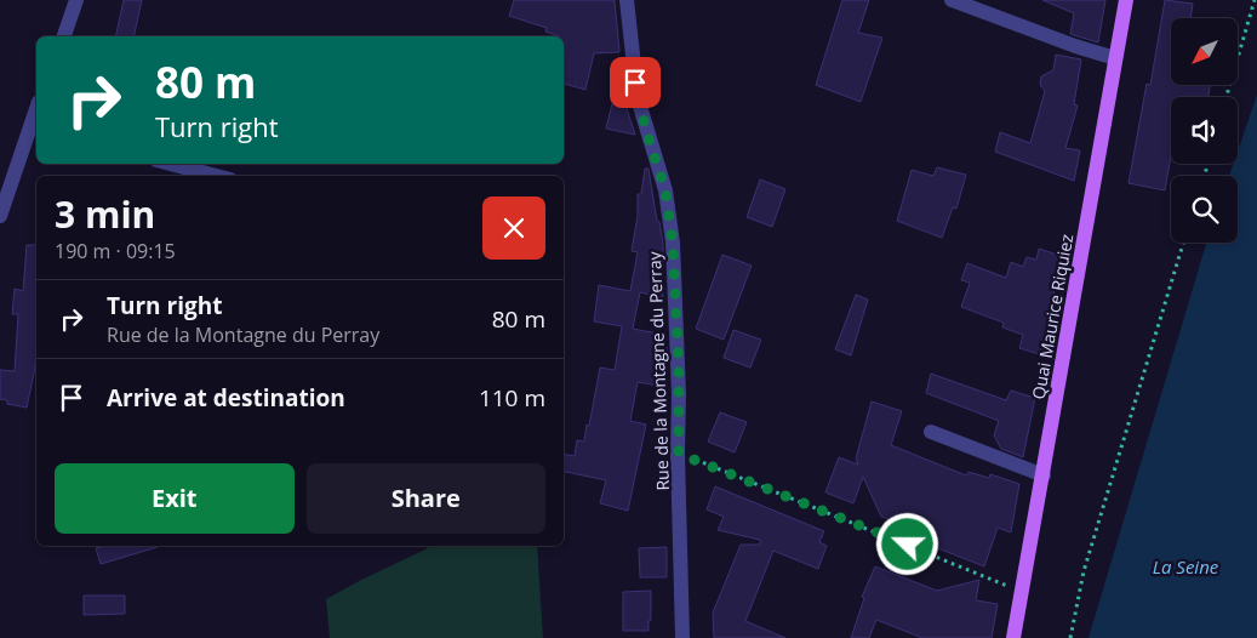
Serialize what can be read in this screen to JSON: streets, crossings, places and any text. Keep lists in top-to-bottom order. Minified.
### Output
{"streets":{"main road":["Quai Maurice Riquiez"],"street":["Rue de la Montagne du Perray"]},"water":["La Seine"],"north":"bottom left","page":{"turn":["80 m","Turn right"],"heading":["3 min","190 m · 09:15"],"list":[{"name":"Turn right","note":"Rue de la Montagne du Perray","value":"80 m"},{"name":"Arrive at destination","value":"110 m"}],"buttons":["Exit","Share"]}}
